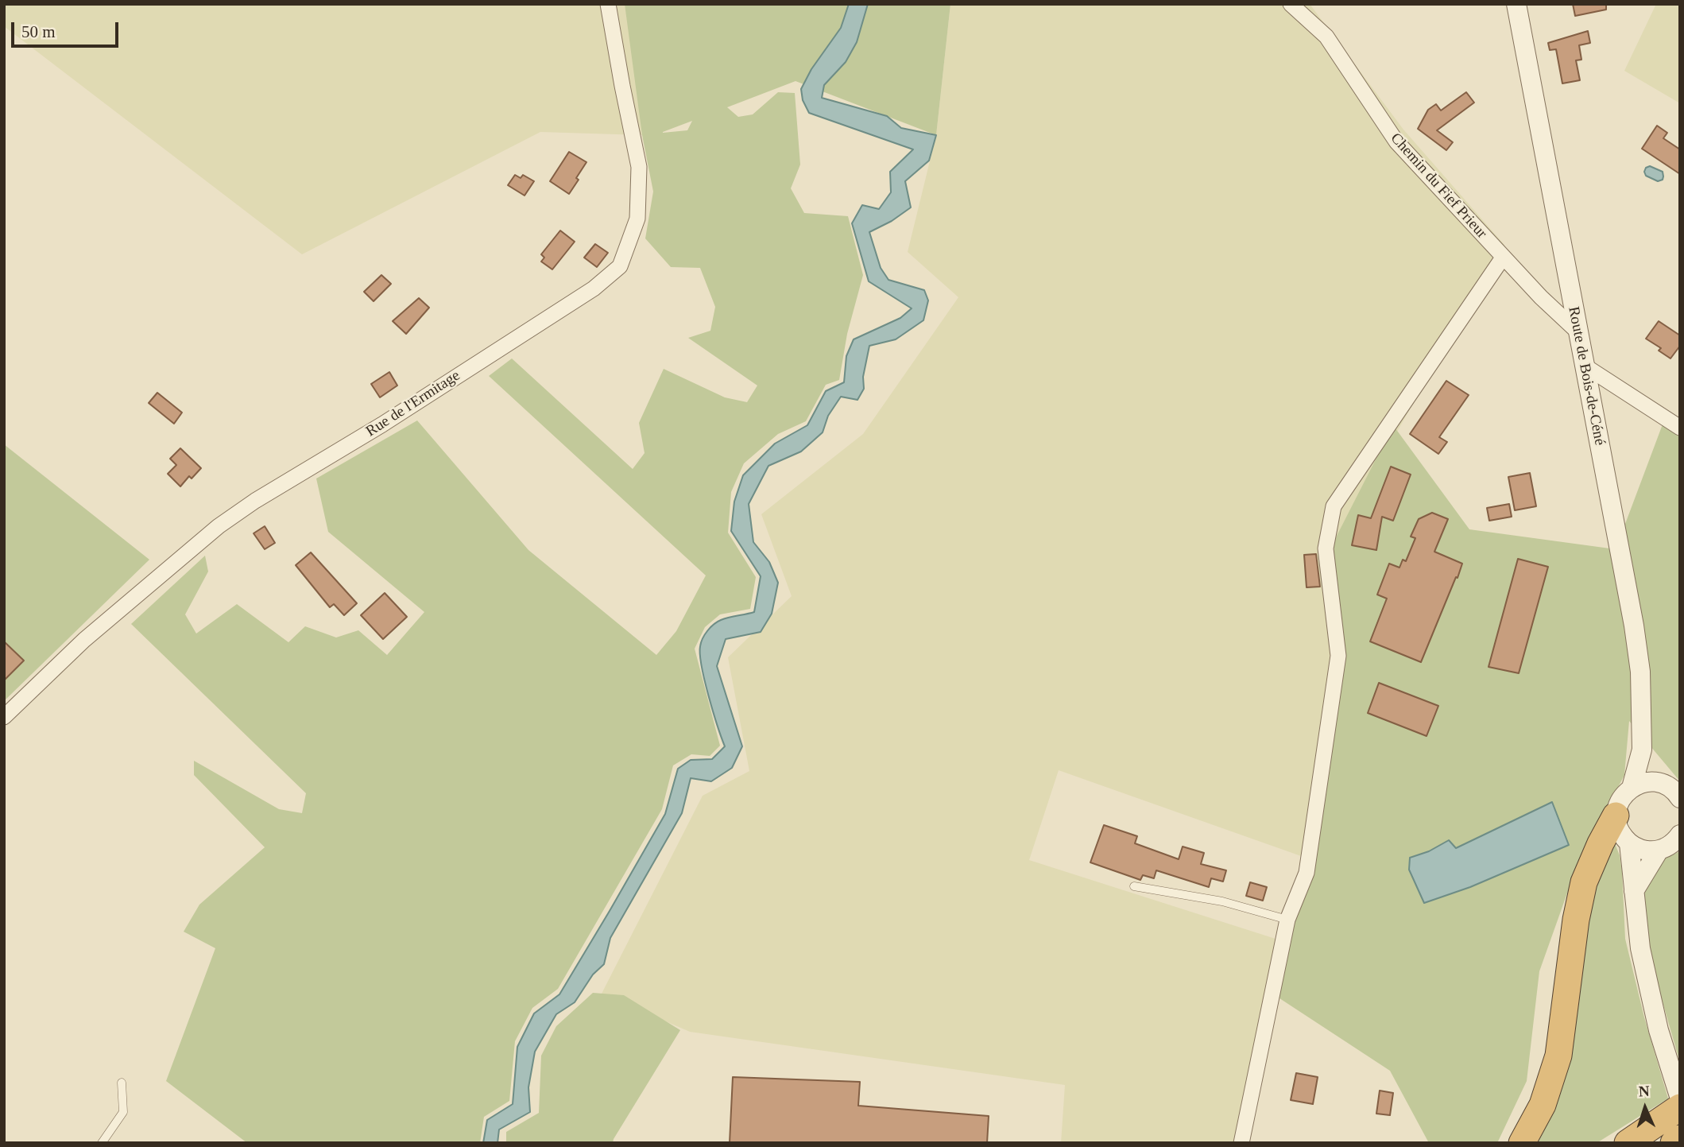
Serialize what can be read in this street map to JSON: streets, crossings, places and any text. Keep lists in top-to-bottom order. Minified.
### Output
{"streets":{"street":["Chemin du Fief Prieur","Route de Bois-de-Céné","Rue de l'Ermitage"]},"crossings":[["Chemin du Fief Prieur","Route de Bois-de-Céné"]],"scale_bar":"50 m","north":"top"}
